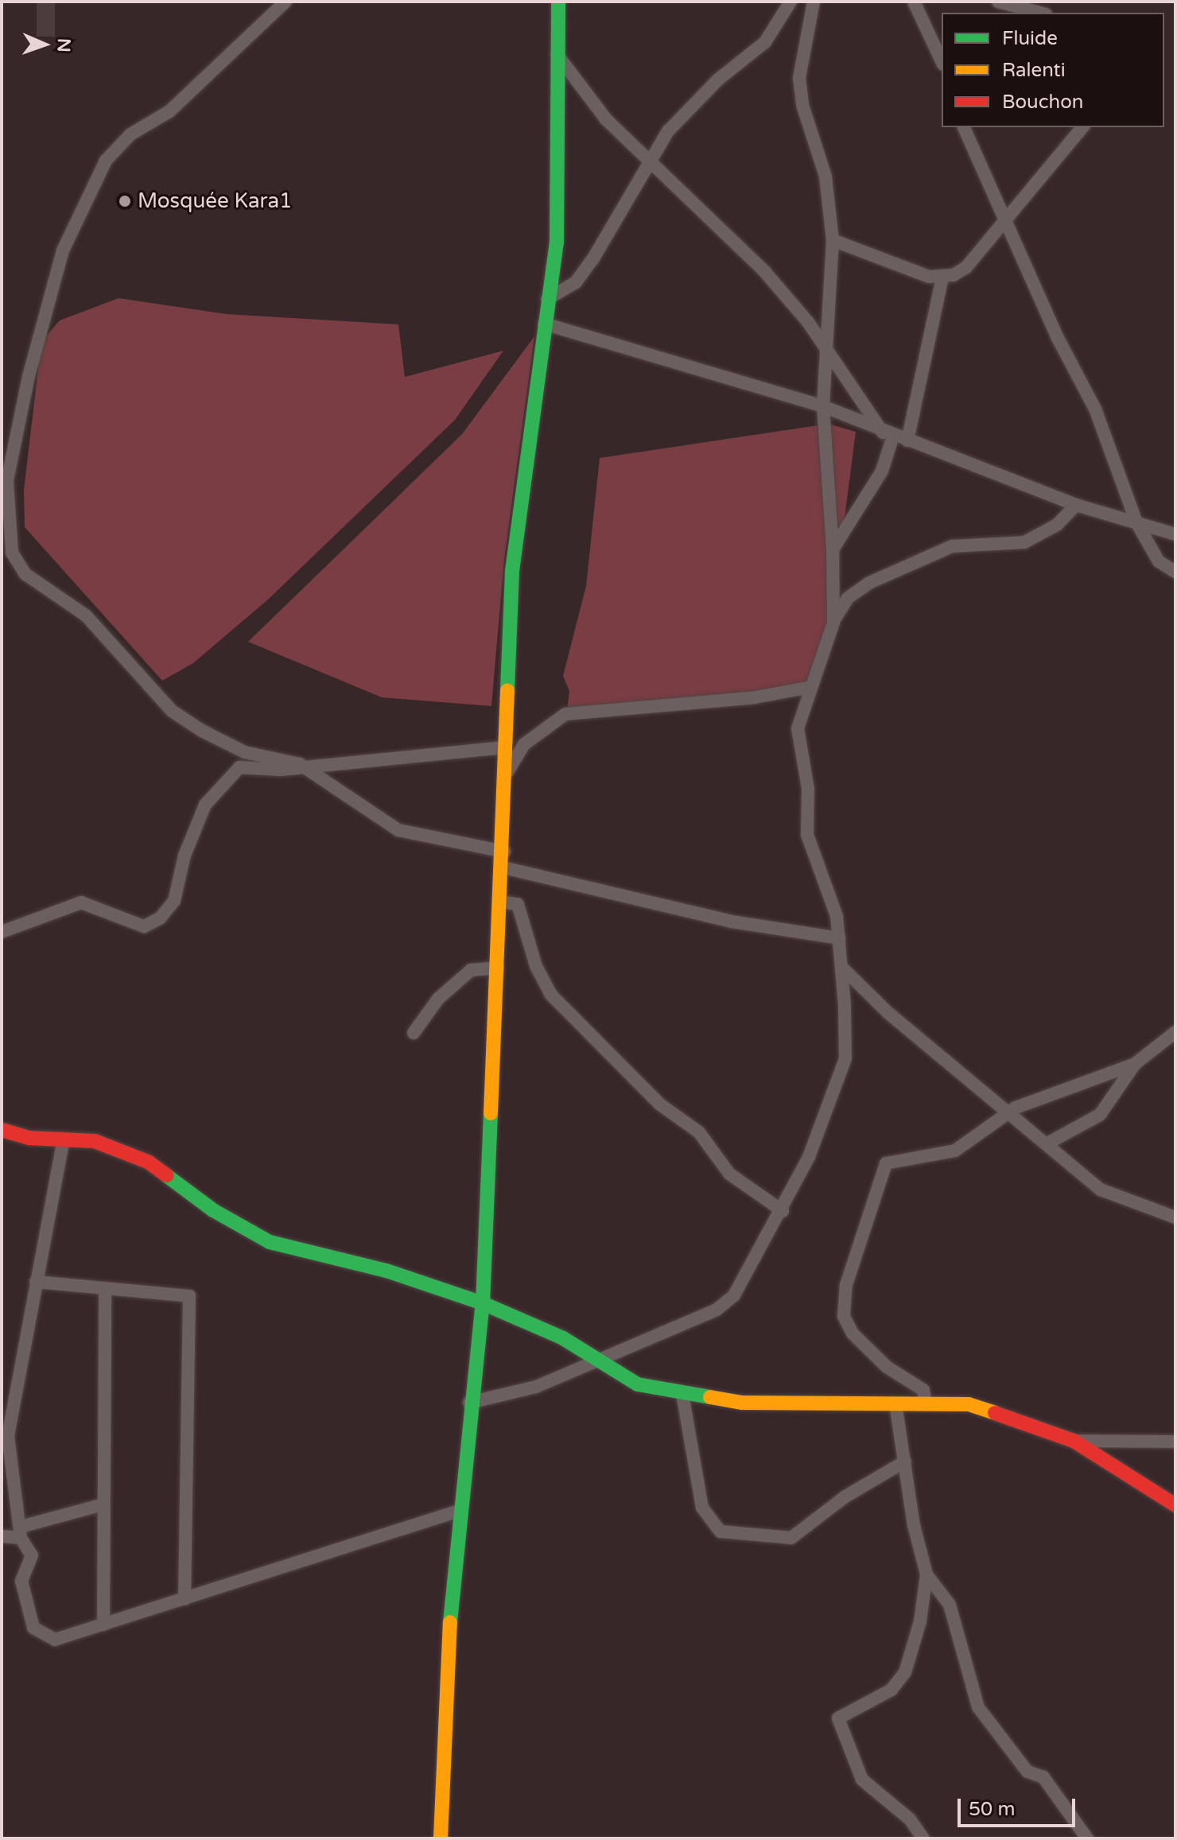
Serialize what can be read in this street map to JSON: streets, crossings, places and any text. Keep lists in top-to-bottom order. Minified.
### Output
{"places":["Mosquée Kara1"],"legend":["Fluide","Ralenti","Bouchon"],"scale_bar":"50 m","north":"right"}
